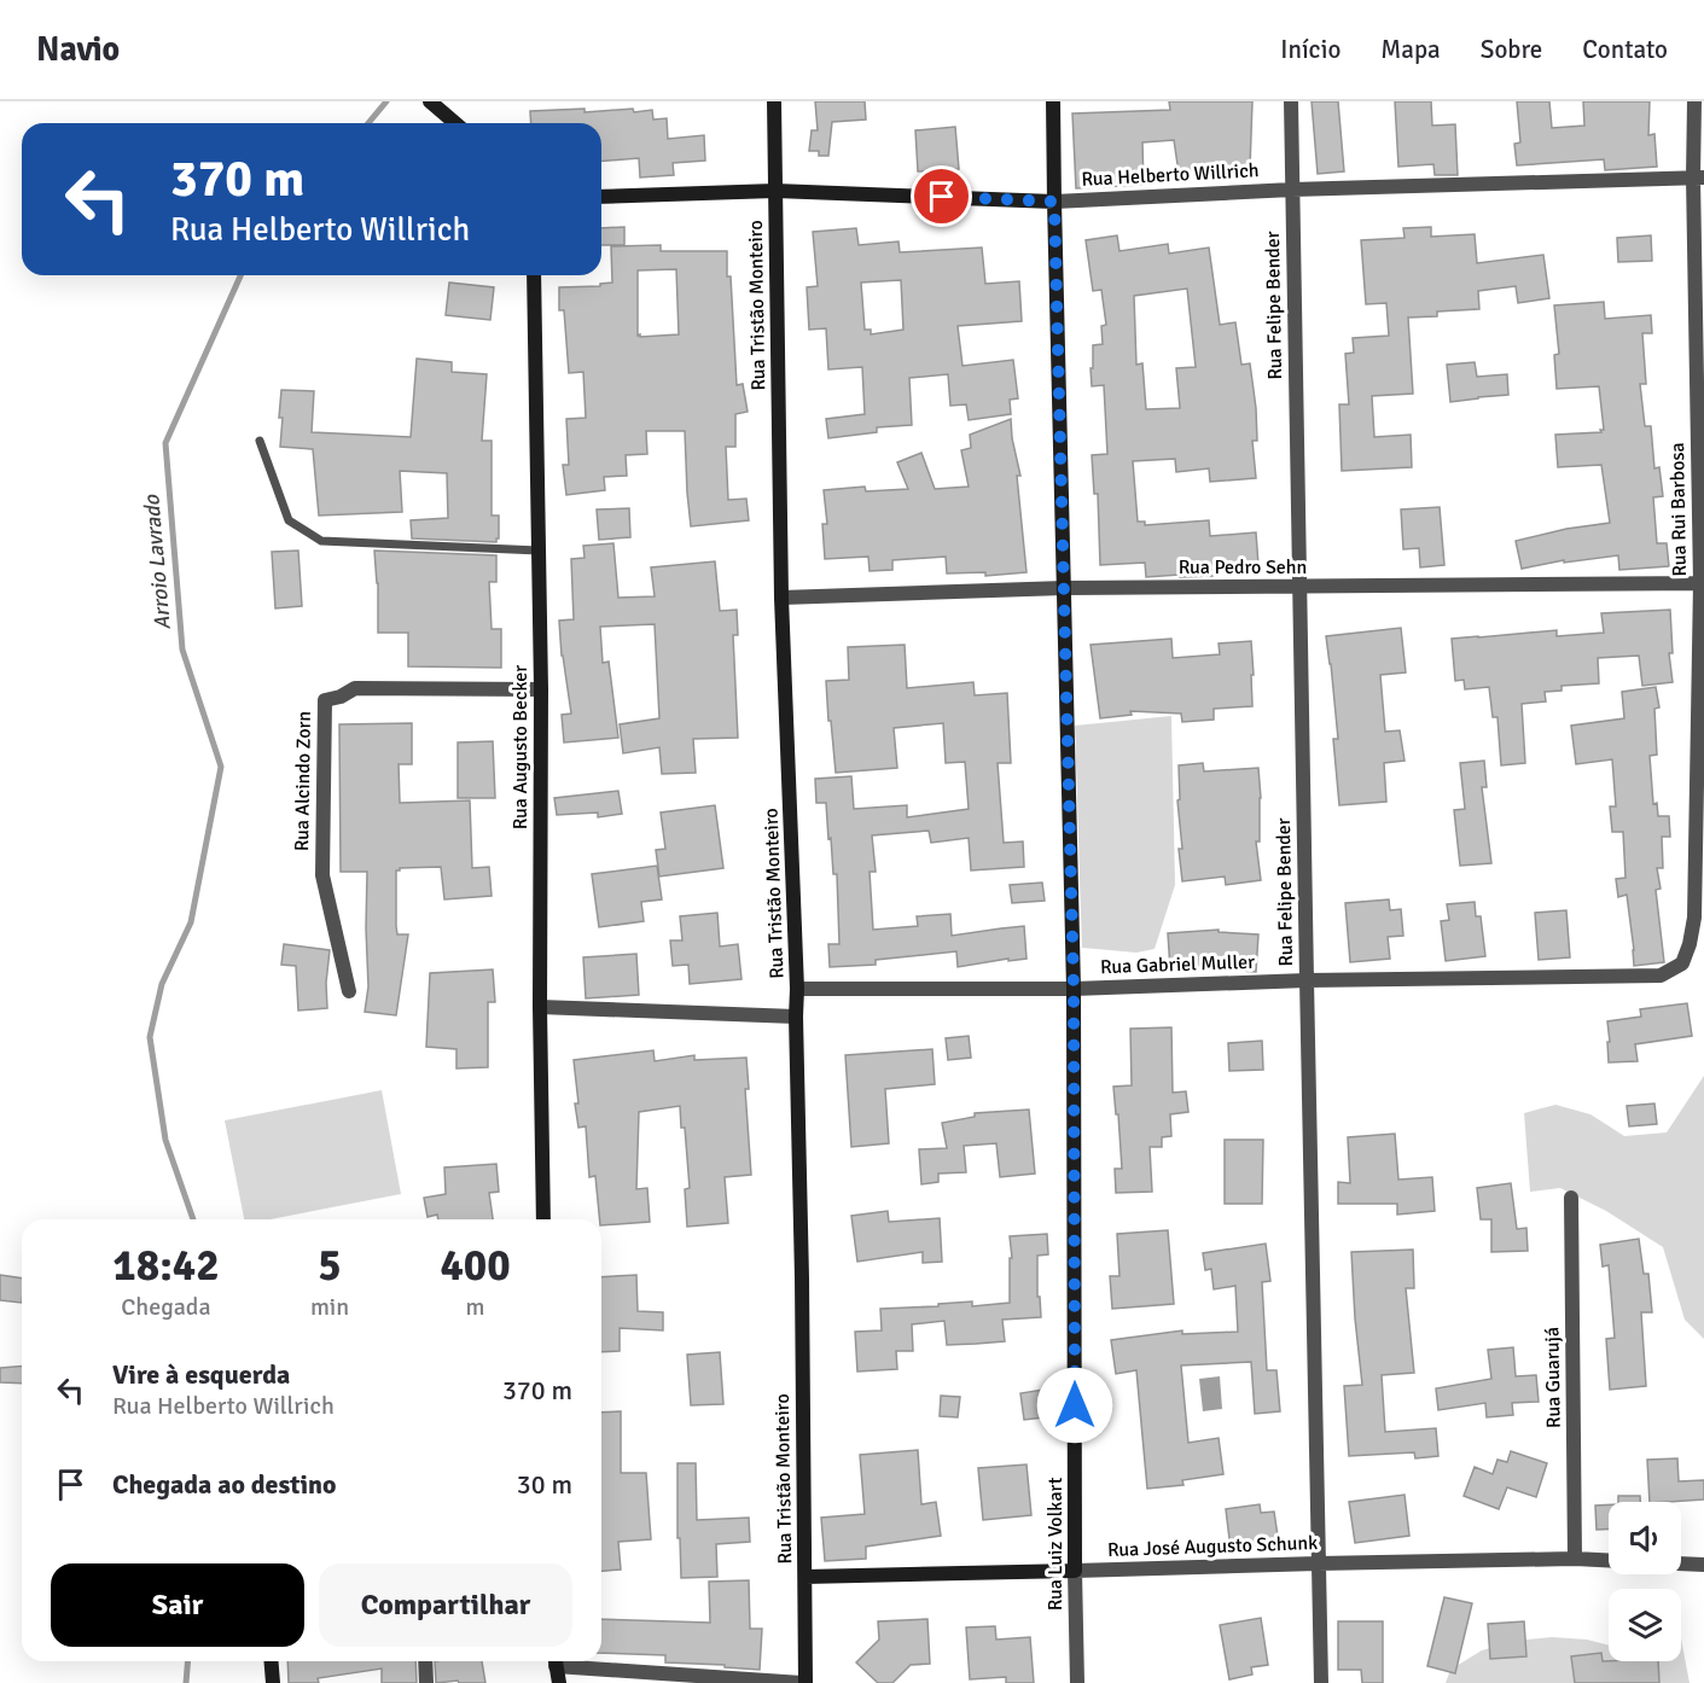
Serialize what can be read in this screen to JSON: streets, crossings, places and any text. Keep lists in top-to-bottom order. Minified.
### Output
{"streets":{"street":["Rua Helberto Willrich","Rua Tristão Monteiro","Rua Felipe Bender","Rua Rui Barbosa","Rua Pedro Sehn","Rua Augusto Becker","Rua Alcindo Zorn","Rua Gabriel Muller","Rua Guarujá","Rua Luiz Volkart","Rua José Augusto Schunk"]},"crossings":[["Rua Helberto Willrich","Rua Tristão Monteiro"],["Rua Helberto Willrich","Rua Felipe Bender"],["Rua Helberto Willrich","Rua Rui Barbosa"],["Rua Helberto Willrich","Rua Luiz Volkart"],["Rua Tristão Monteiro","Rua Pedro Sehn"],["Rua Tristão Monteiro","Rua Gabriel Muller"],["Rua Tristão Monteiro","Rua José Augusto Schunk"],["Rua Felipe Bender","Rua Pedro Sehn"],["Rua Felipe Bender","Rua Gabriel Muller"],["Rua Felipe Bender","Rua José Augusto Schunk"],["Rua Rui Barbosa","Rua Pedro Sehn"],["Rua Rui Barbosa","Rua Gabriel Muller"],["Rua Pedro Sehn","Rua Luiz Volkart"],["Rua Augusto Becker","Rua Alcindo Zorn"],["Rua Gabriel Muller","Rua Luiz Volkart"],["Rua Guarujá","Rua José Augusto Schunk"],["Rua Luiz Volkart","Rua José Augusto Schunk"]],"water":["Arroio Lavrado"],"page":{"header":"Navio","nav":["Início","Mapa","Sobre","Contato"],"turn":["370 m","Rua Helberto Willrich"],"eta":["18:42","Chegada","5","min","400","m"],"list":[{"name":"Vire à esquerda","note":"Rua Helberto Willrich","value":"370 m"},{"name":"Chegada ao destino","value":"30 m"}],"buttons":["Sair","Compartilhar"]}}
